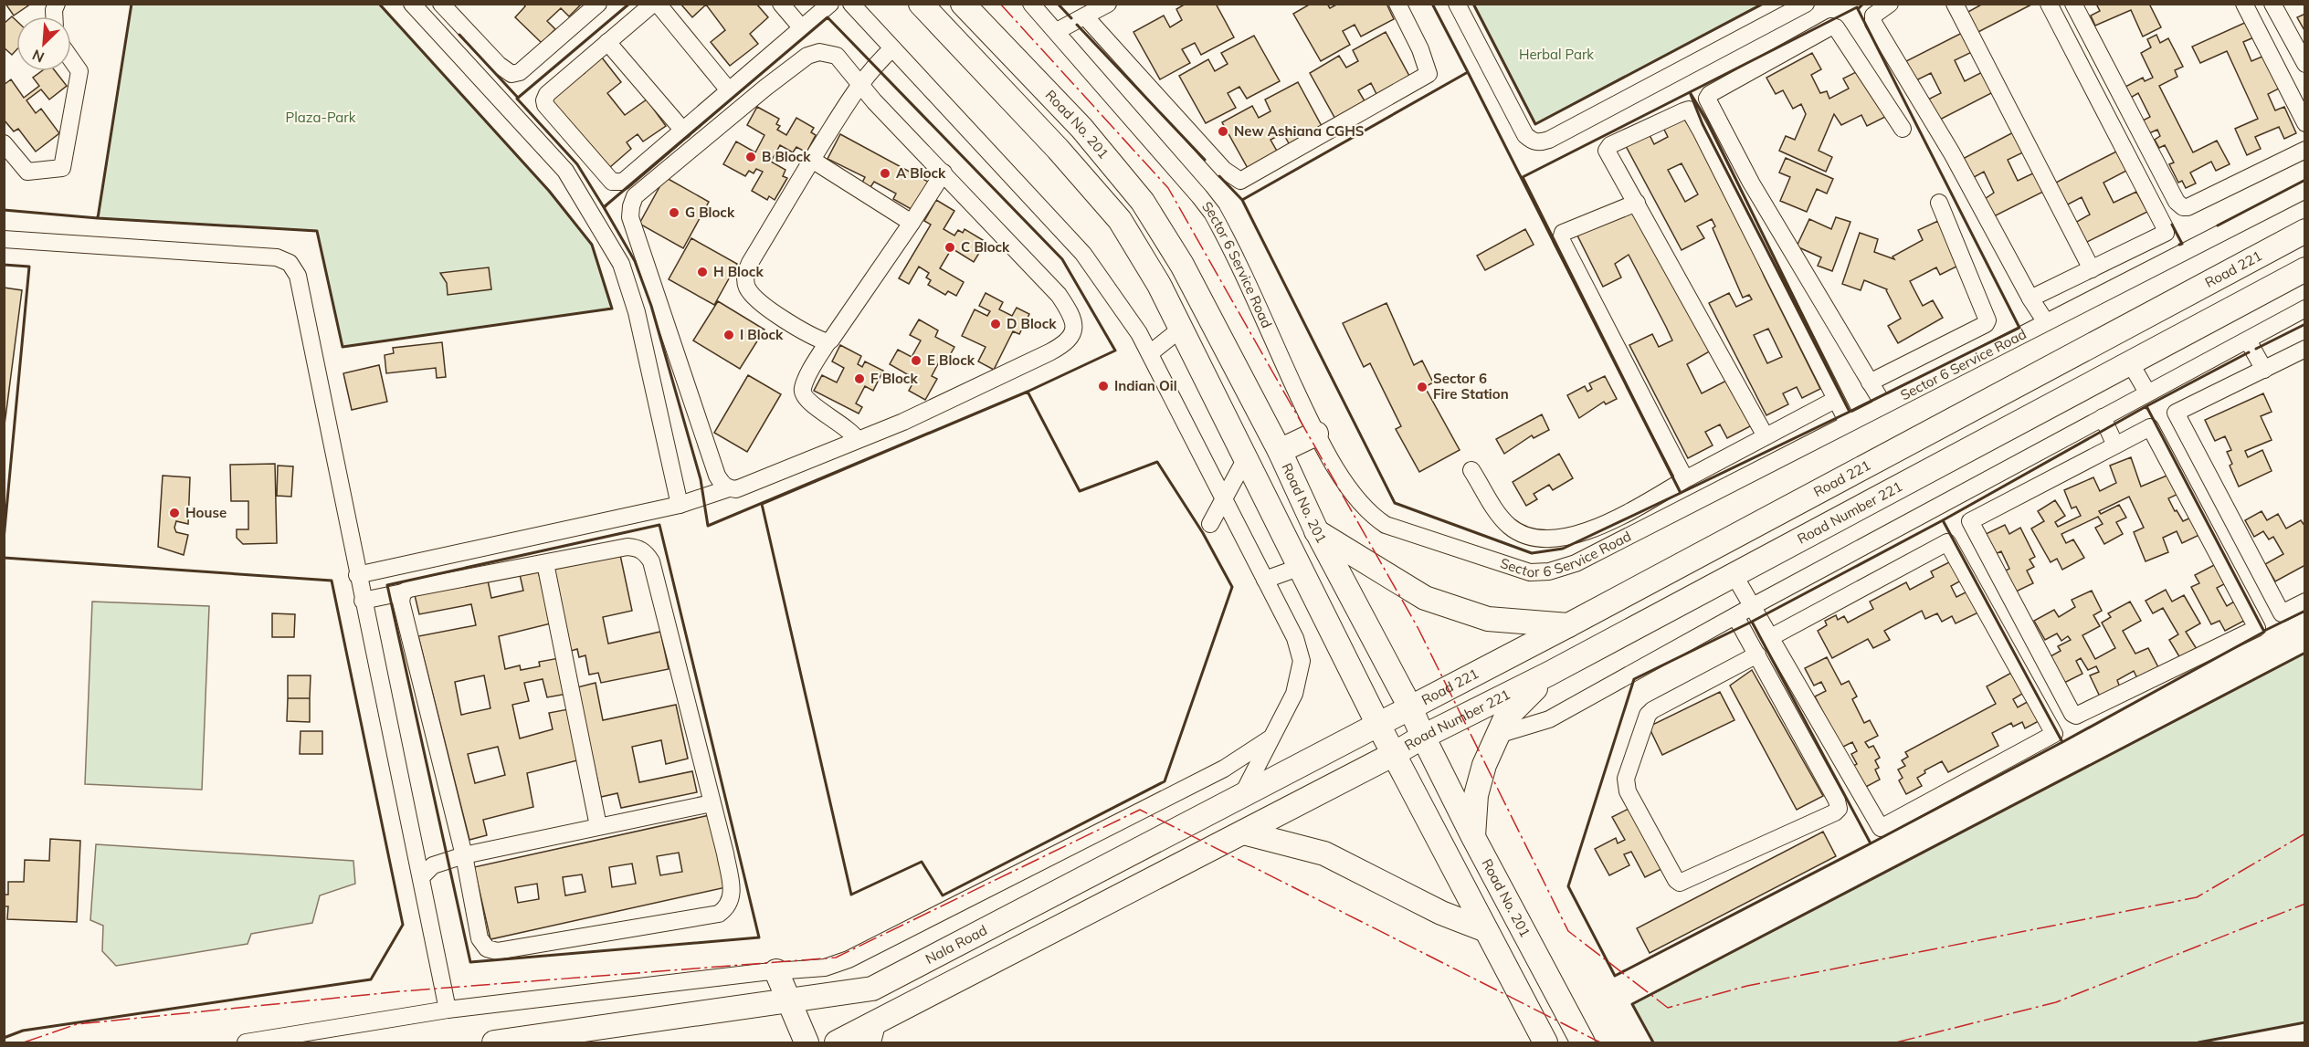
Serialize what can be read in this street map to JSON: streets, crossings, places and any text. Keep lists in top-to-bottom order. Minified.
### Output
{"streets":{"main road":["Road No. 201","Road 221","Road Number 221","Nala Road"],"street":["Sector 6 Service Road"]},"crossings":[["Road No. 201","Road 221"],["Road No. 201","Road Number 221"],["Road 221","Nala Road"]],"parks":["Herbal Park","Plaza-Park"],"places":["New Ashiana CGHS","B Block","A Block","G Block","C Block","H Block","D Block","I Block","E Block","F Block","Indian Oil","Sector 6 Fire Station","House"],"north":"bottom left"}
